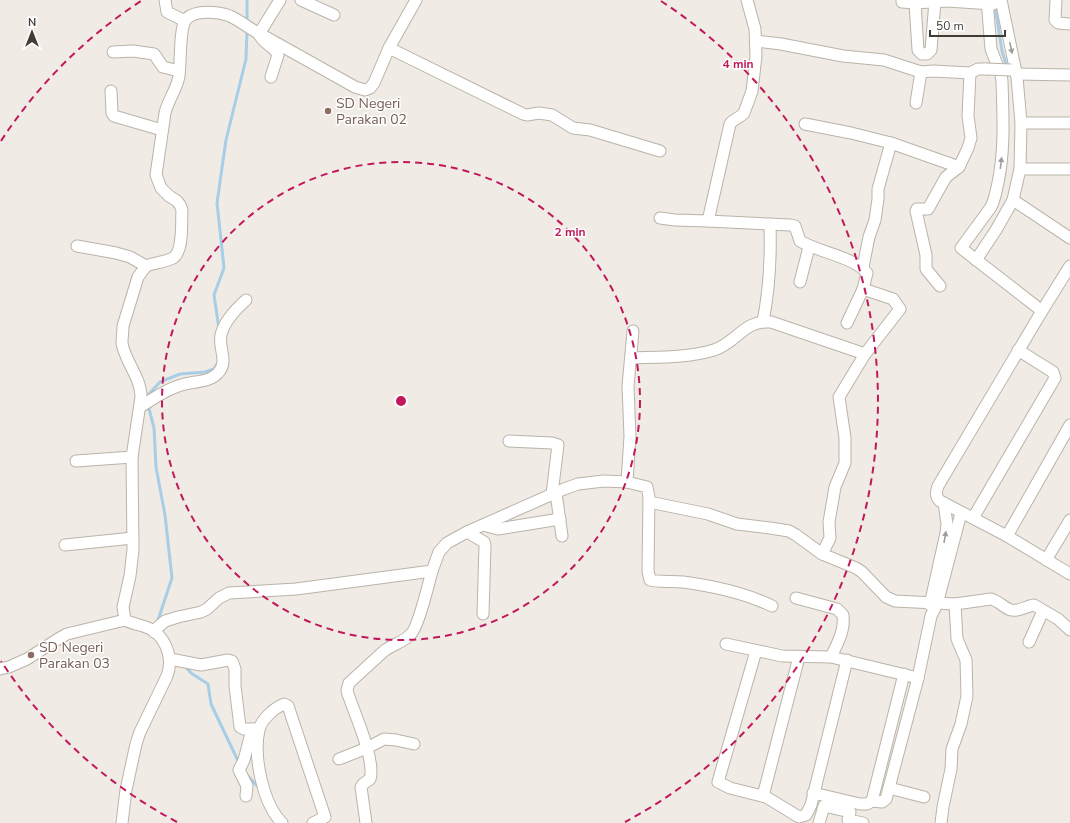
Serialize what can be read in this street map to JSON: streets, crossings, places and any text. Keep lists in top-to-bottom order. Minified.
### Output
{"places":["SD Negeri Parakan 02","SD Negeri Parakan 03"],"scale_bar":"50 m","north":"top","rings":["4 min","2 min"]}
